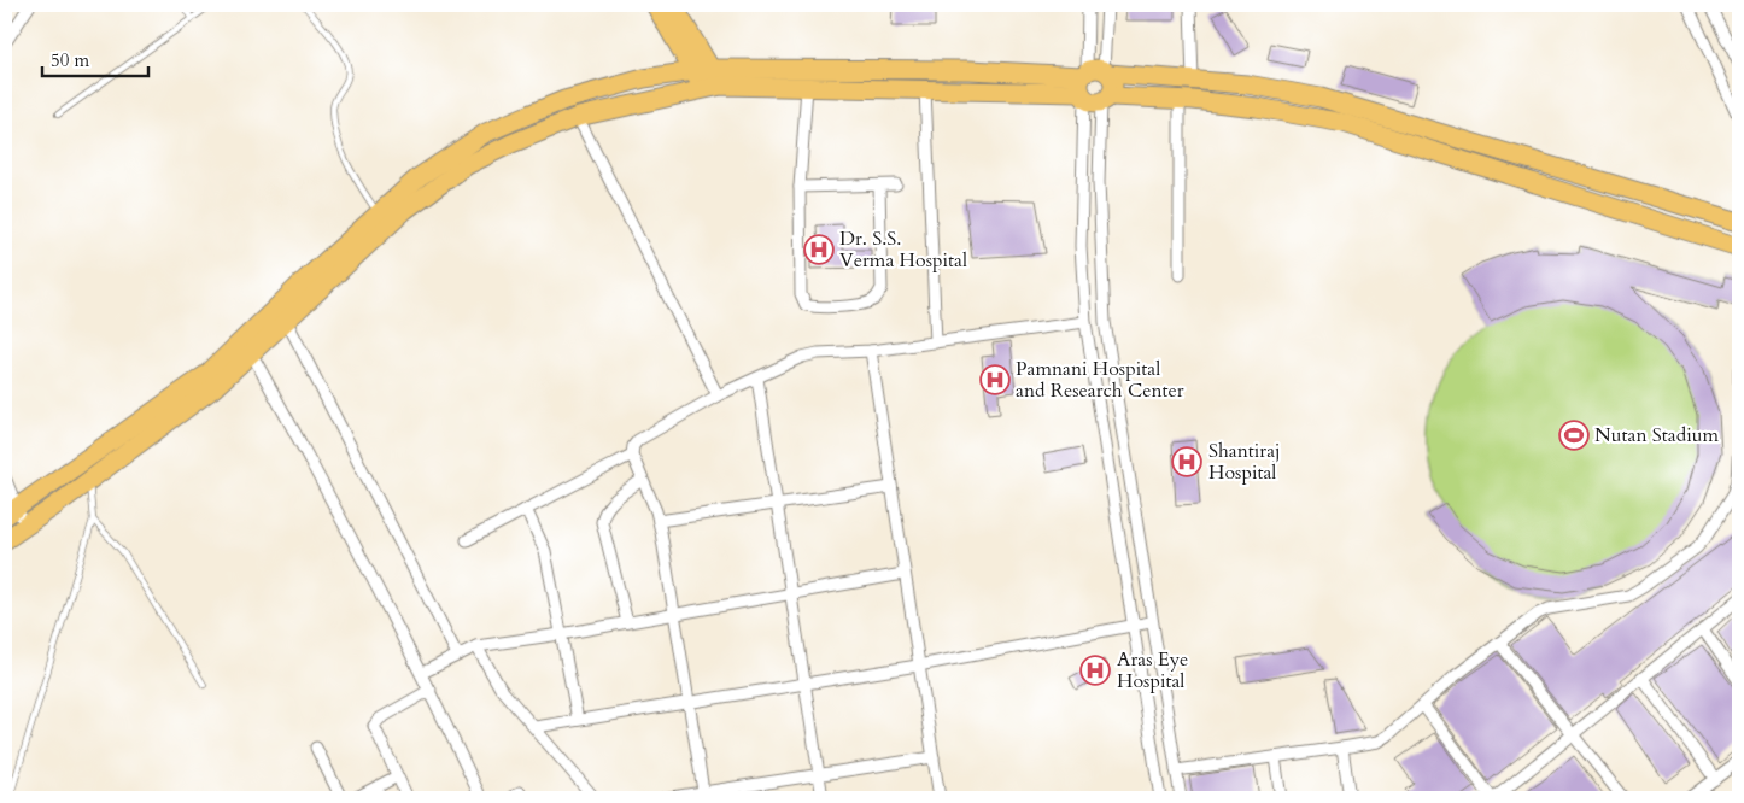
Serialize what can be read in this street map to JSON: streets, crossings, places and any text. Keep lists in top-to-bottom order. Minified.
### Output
{"places":{"hospital":["Dr. S.S. Verma Hospital","Pamnani Hospital and Research Center","Shantiraj Hospital","Aras Eye Hospital"],"sports":["Nutan Stadium"]},"scale_bar":"50 m"}
